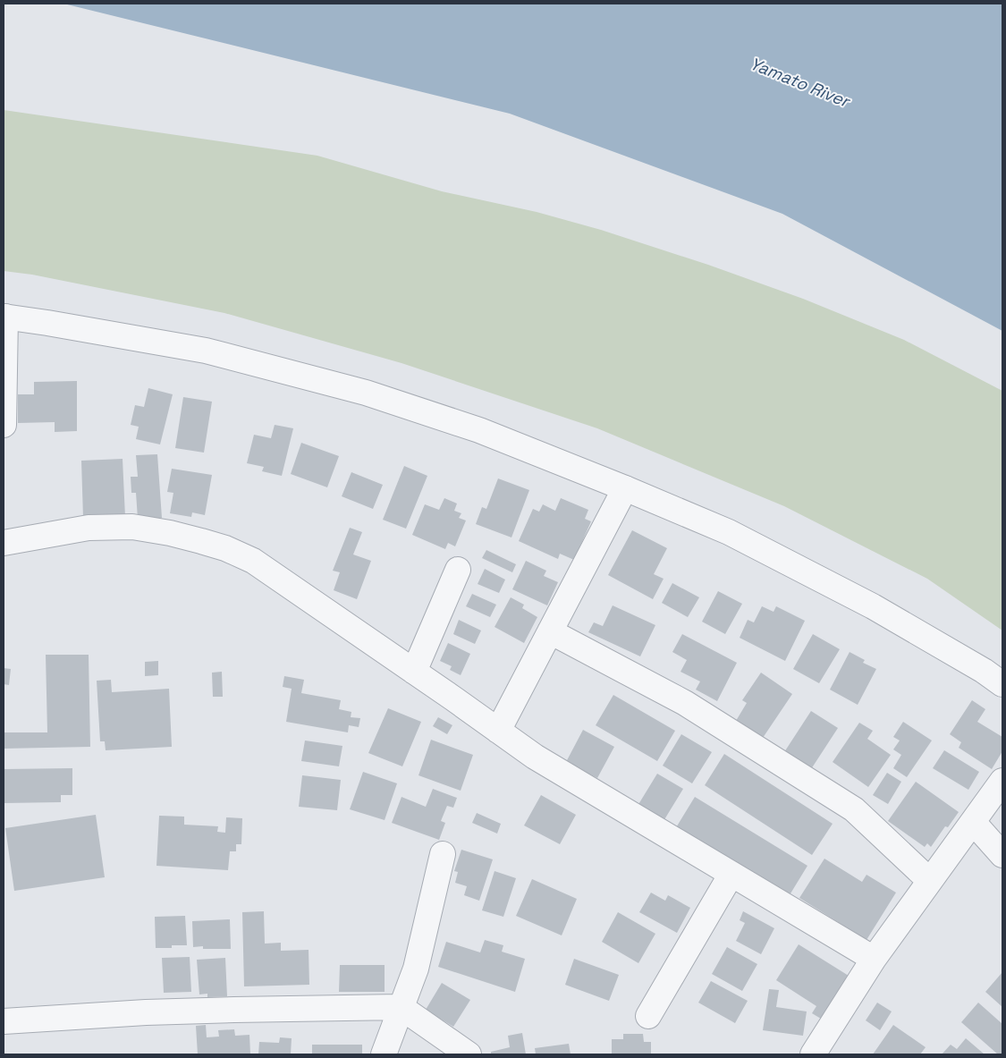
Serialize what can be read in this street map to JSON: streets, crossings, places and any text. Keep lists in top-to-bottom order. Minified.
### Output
{"water":["Yamato River"]}
